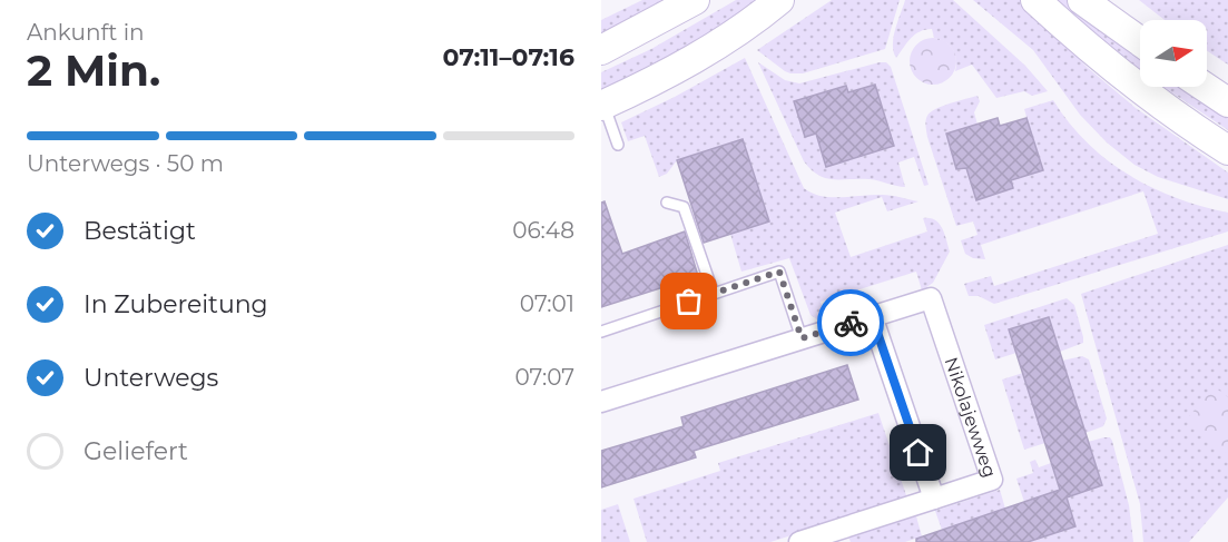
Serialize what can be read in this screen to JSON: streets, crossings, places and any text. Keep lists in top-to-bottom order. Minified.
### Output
{"streets":{"street":["Nikolajewweg"]},"north":"right","page":{"heading":["2 Min.","Ankunft in","07:11–07:16"],"bar":"Unterwegs · 50 m","list":[["Bestätigt","06:48"],["In Zubereitung","07:01"],["Unterwegs","07:07"],"Geliefert"]}}
